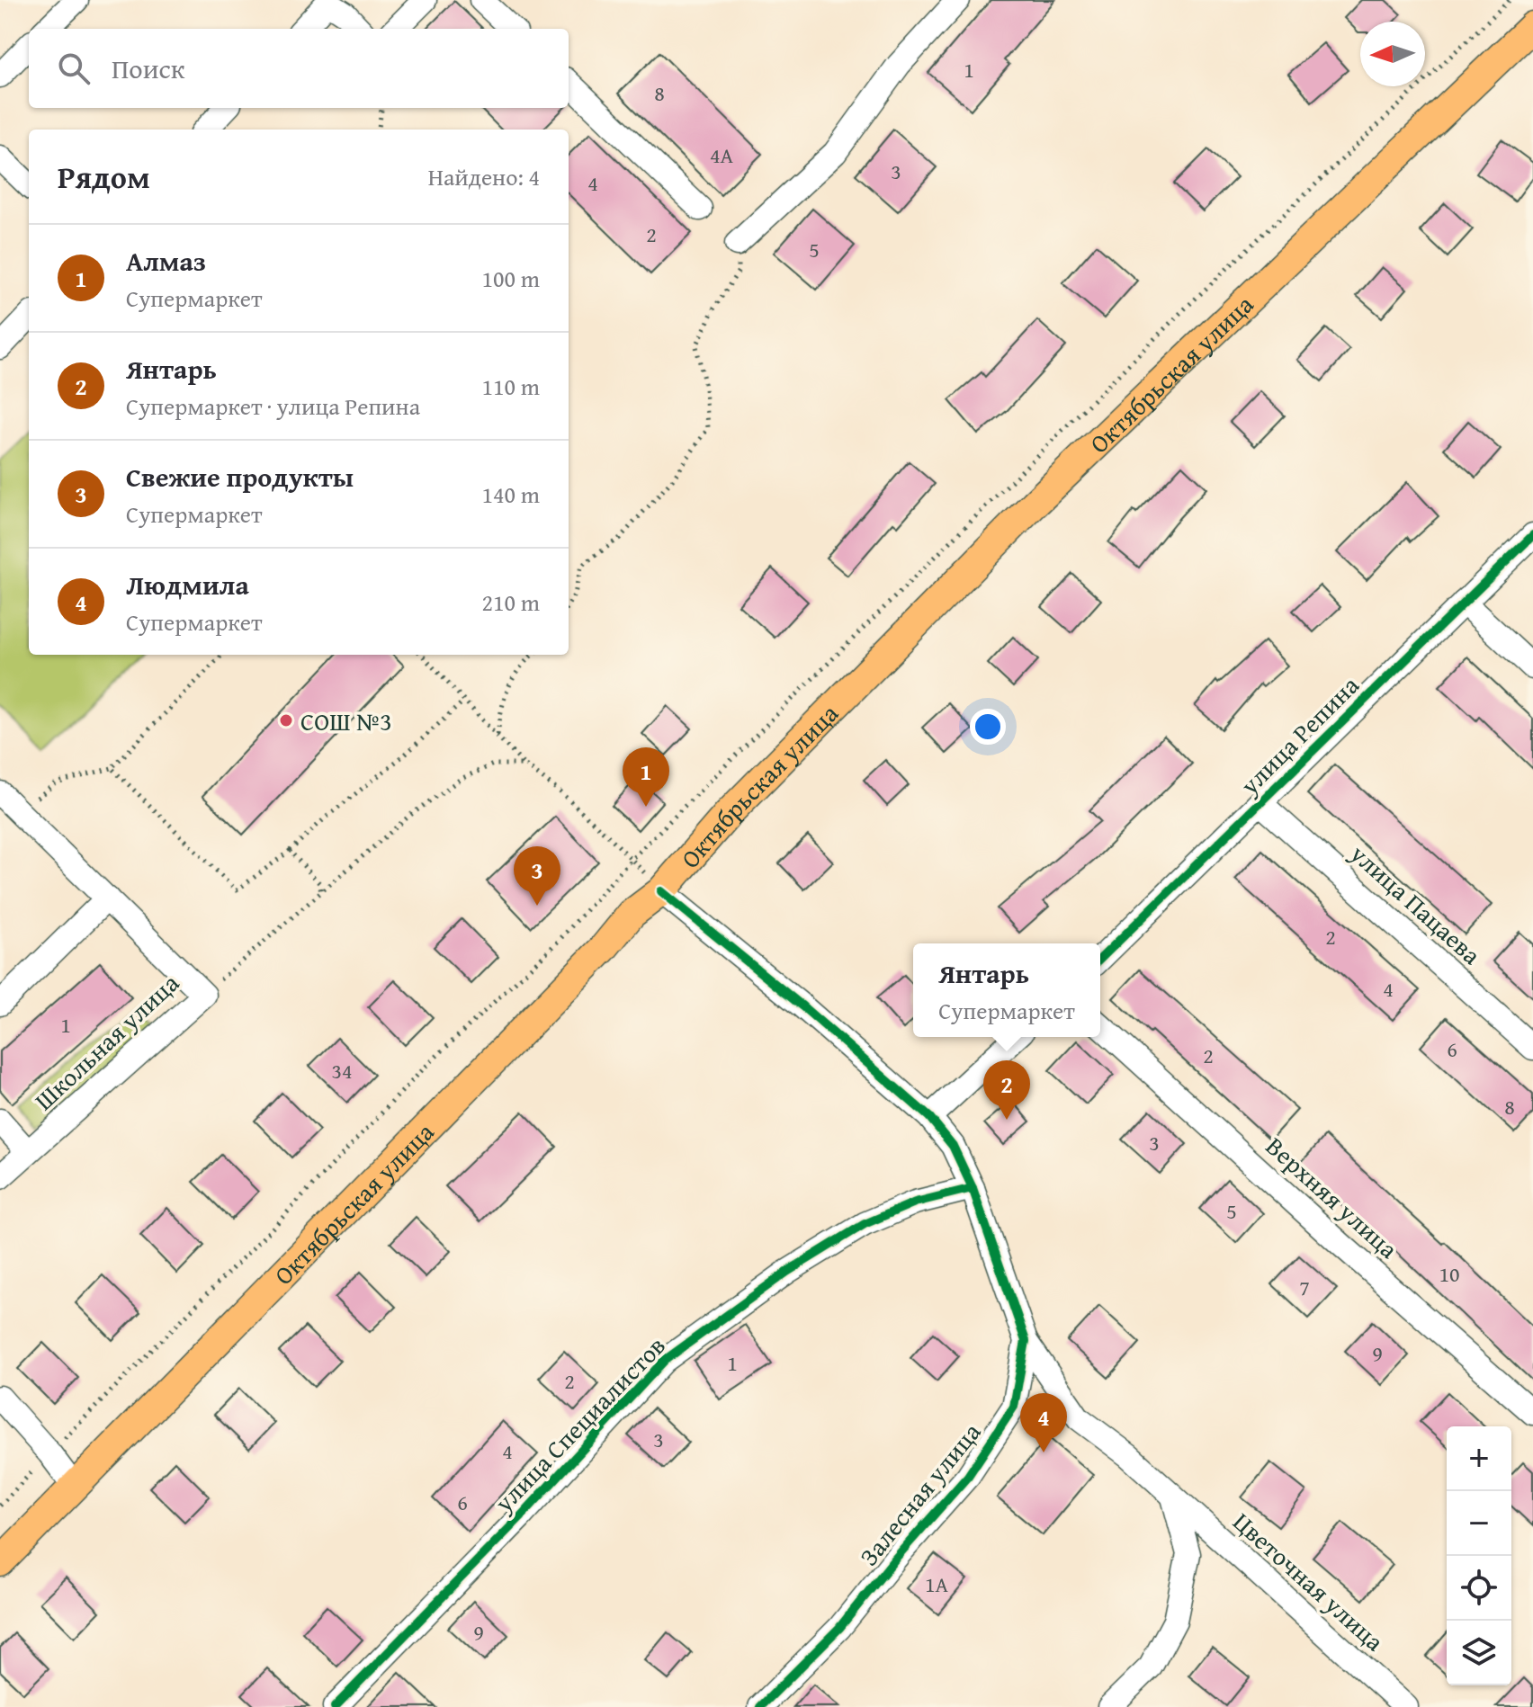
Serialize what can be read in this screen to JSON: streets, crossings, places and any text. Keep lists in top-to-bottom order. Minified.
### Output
{"streets":{"main road":["Октябрьская улица"],"street":["улица Репина","улица Пацаева","Школьная улица","Верхняя улица","улица Специалистов","Залесная улица","Цветочная улица"]},"crossings":[["Октябрьская улица","Залесная улица"],["улица Репина","улица Пацаева"],["улица Специалистов","Залесная улица"],["Залесная улица","Цветочная улица"]],"places":["СОШ №3"],"house_numbers":["1","8","4А","3","4","2","5","2","4","1","6","2","34","8","3","5","10","7","9","1","2","3","4","6","1А","9"],"north":"left","page":{"search":"Поиск","heading":["Рядом","Найдено: 4"],"list":[{"mark":"1","name":"Алмаз","note":"Супермаркет","value":"100 m"},{"mark":"2","name":"Янтарь","note":"Супермаркет · улица Репина","value":"110 m"},{"mark":"3","name":"Свежие продукты","note":"Супермаркет","value":"140 m"},{"mark":"4","name":"Людмила","note":"Супермаркет","value":"210 m"}],"pins":["1","3","2","4"],"popup":["Янтарь","Супермаркет"],"map_buttons":["+","−"]}}
